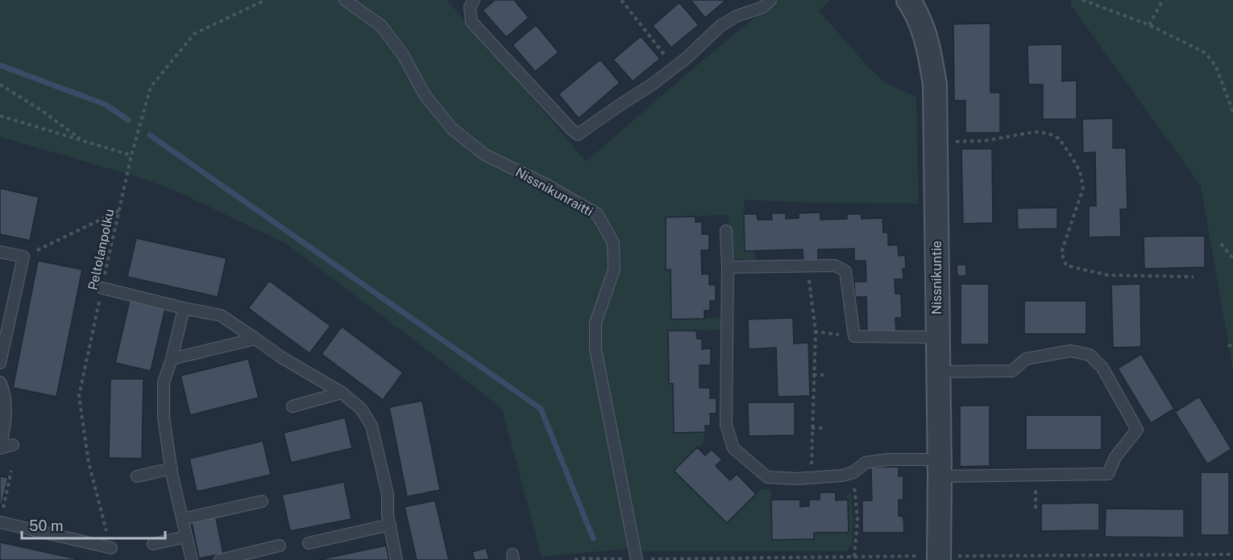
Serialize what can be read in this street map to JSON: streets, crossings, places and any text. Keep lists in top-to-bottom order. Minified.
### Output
{"streets":{"street":["Nissnikuntie"],"lane":["Nissnikunraitti"],"path":["Peltolanpolku"]},"scale_bar":"50 m"}
